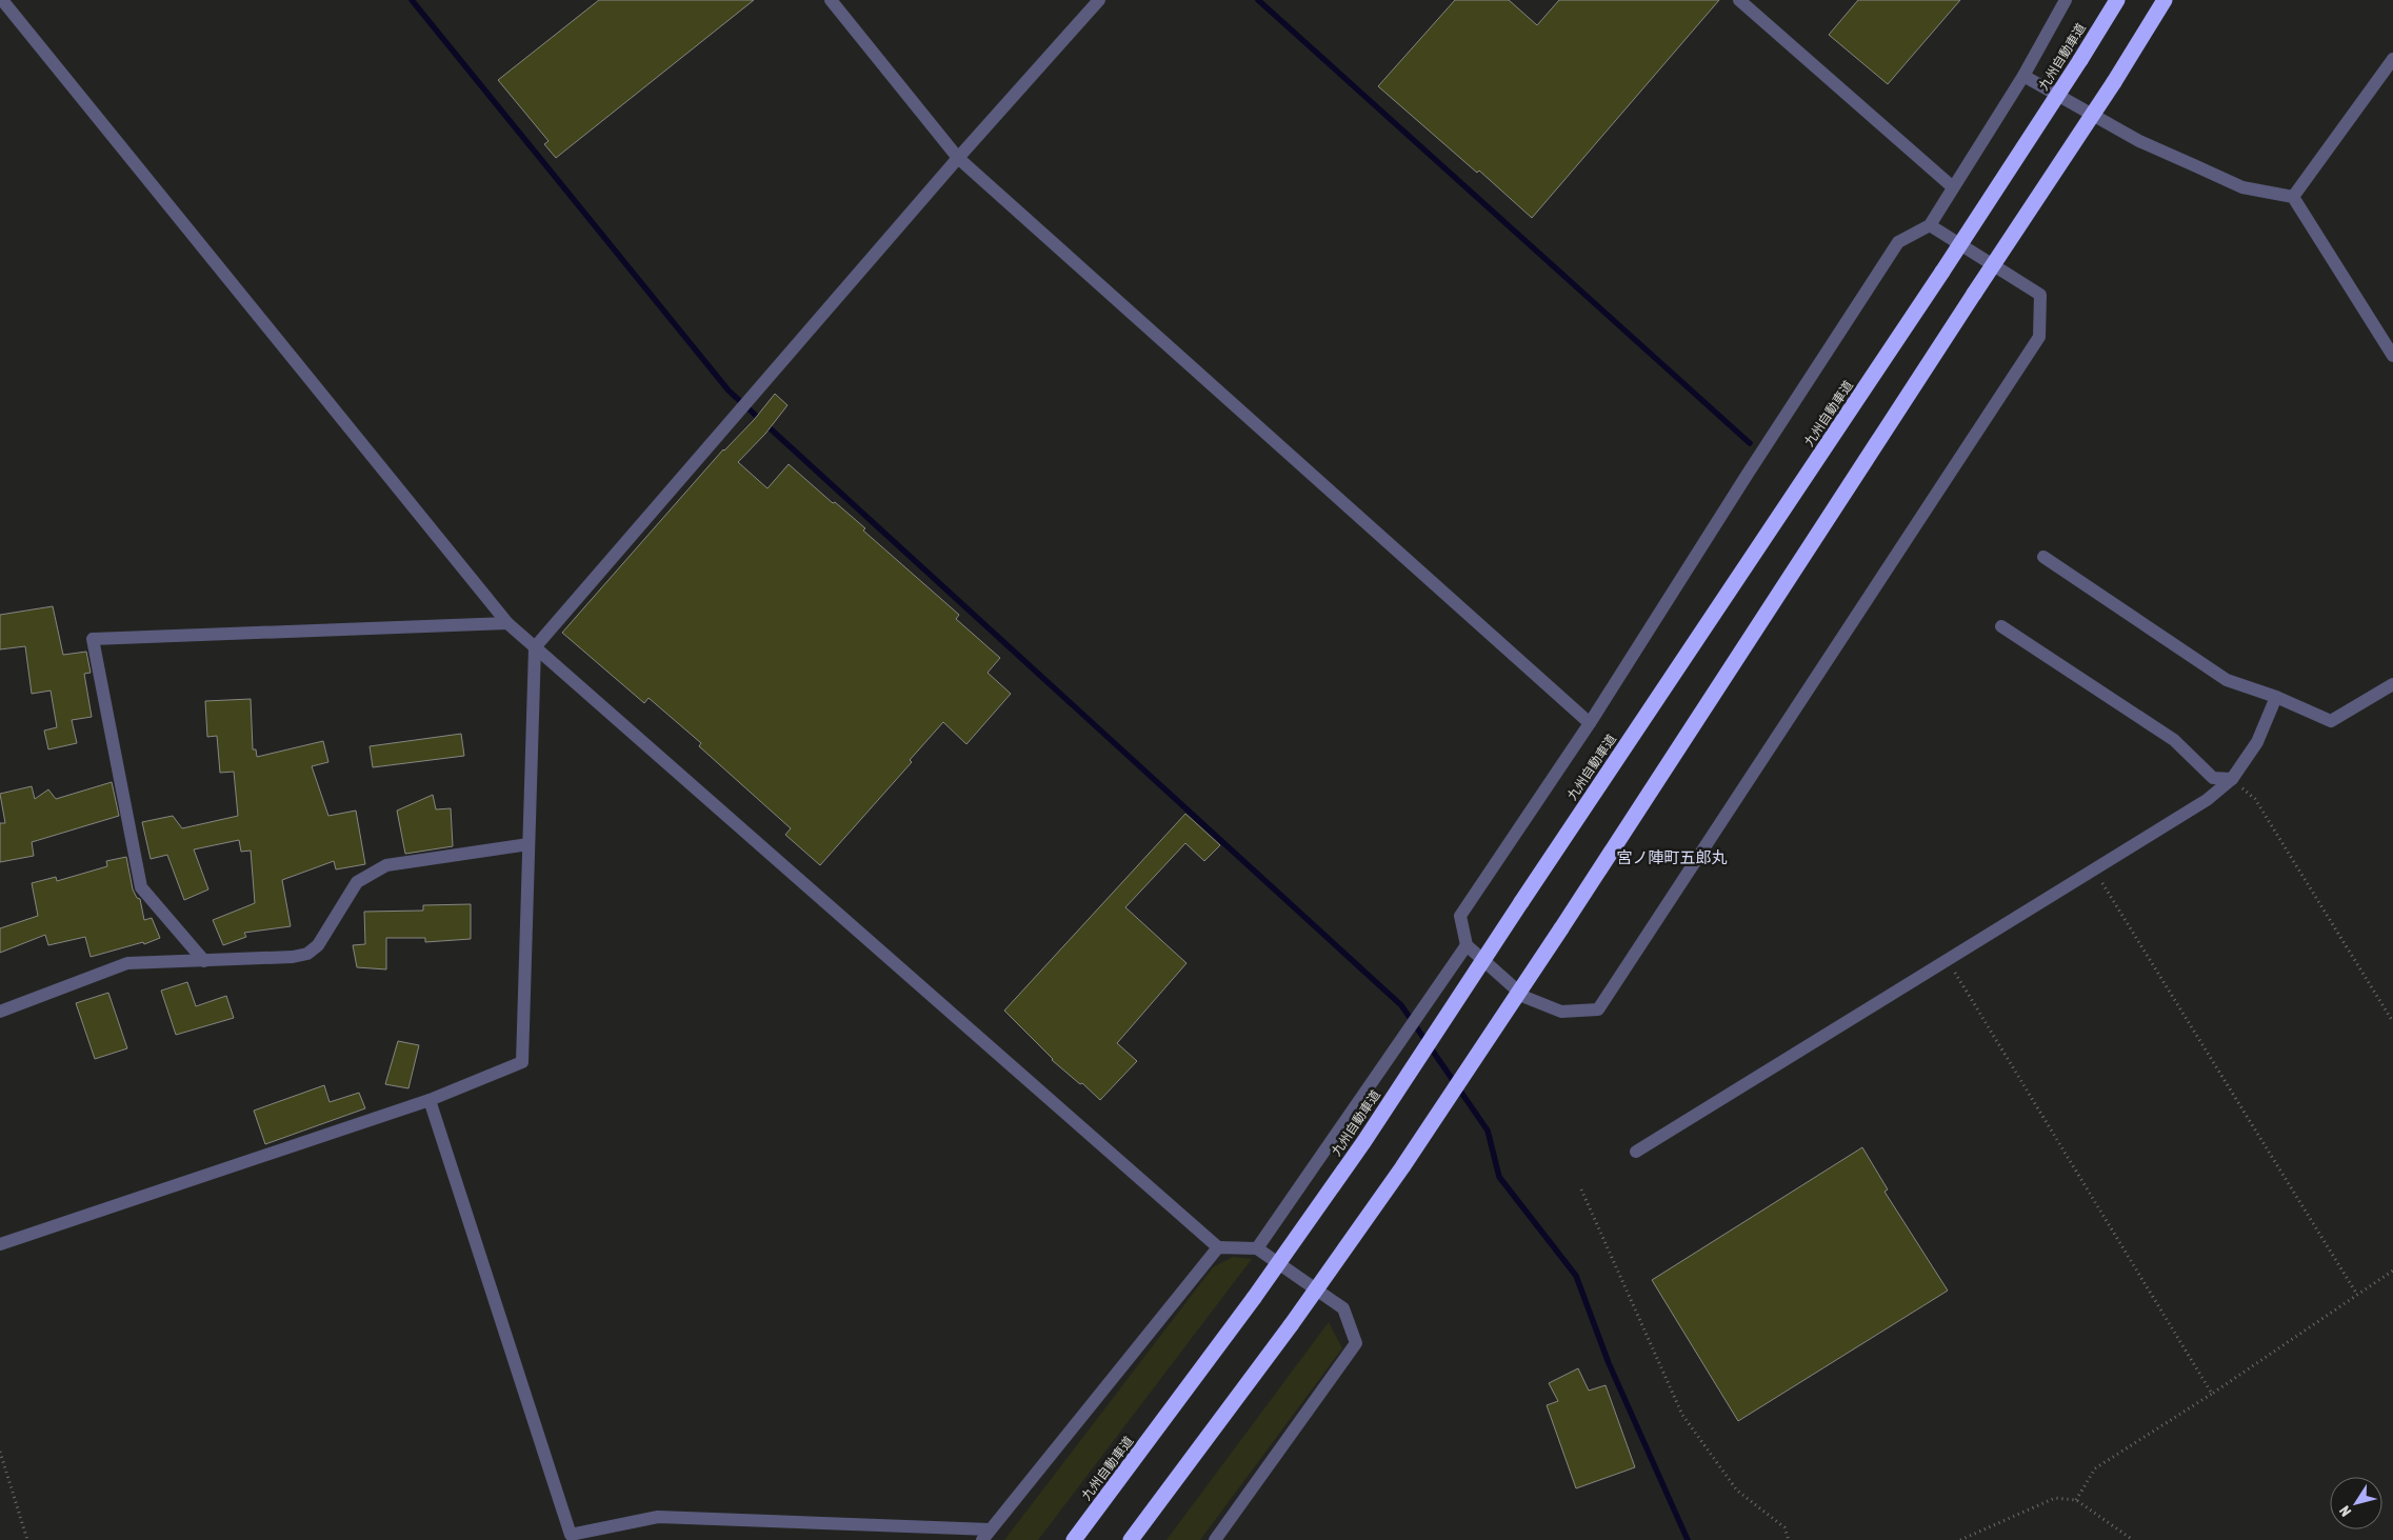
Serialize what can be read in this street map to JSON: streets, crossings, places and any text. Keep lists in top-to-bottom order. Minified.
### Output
{"streets":{"highway":["九州自動車道"]},"districts":["宮ノ陣町五郎丸"],"north":"bottom left"}
